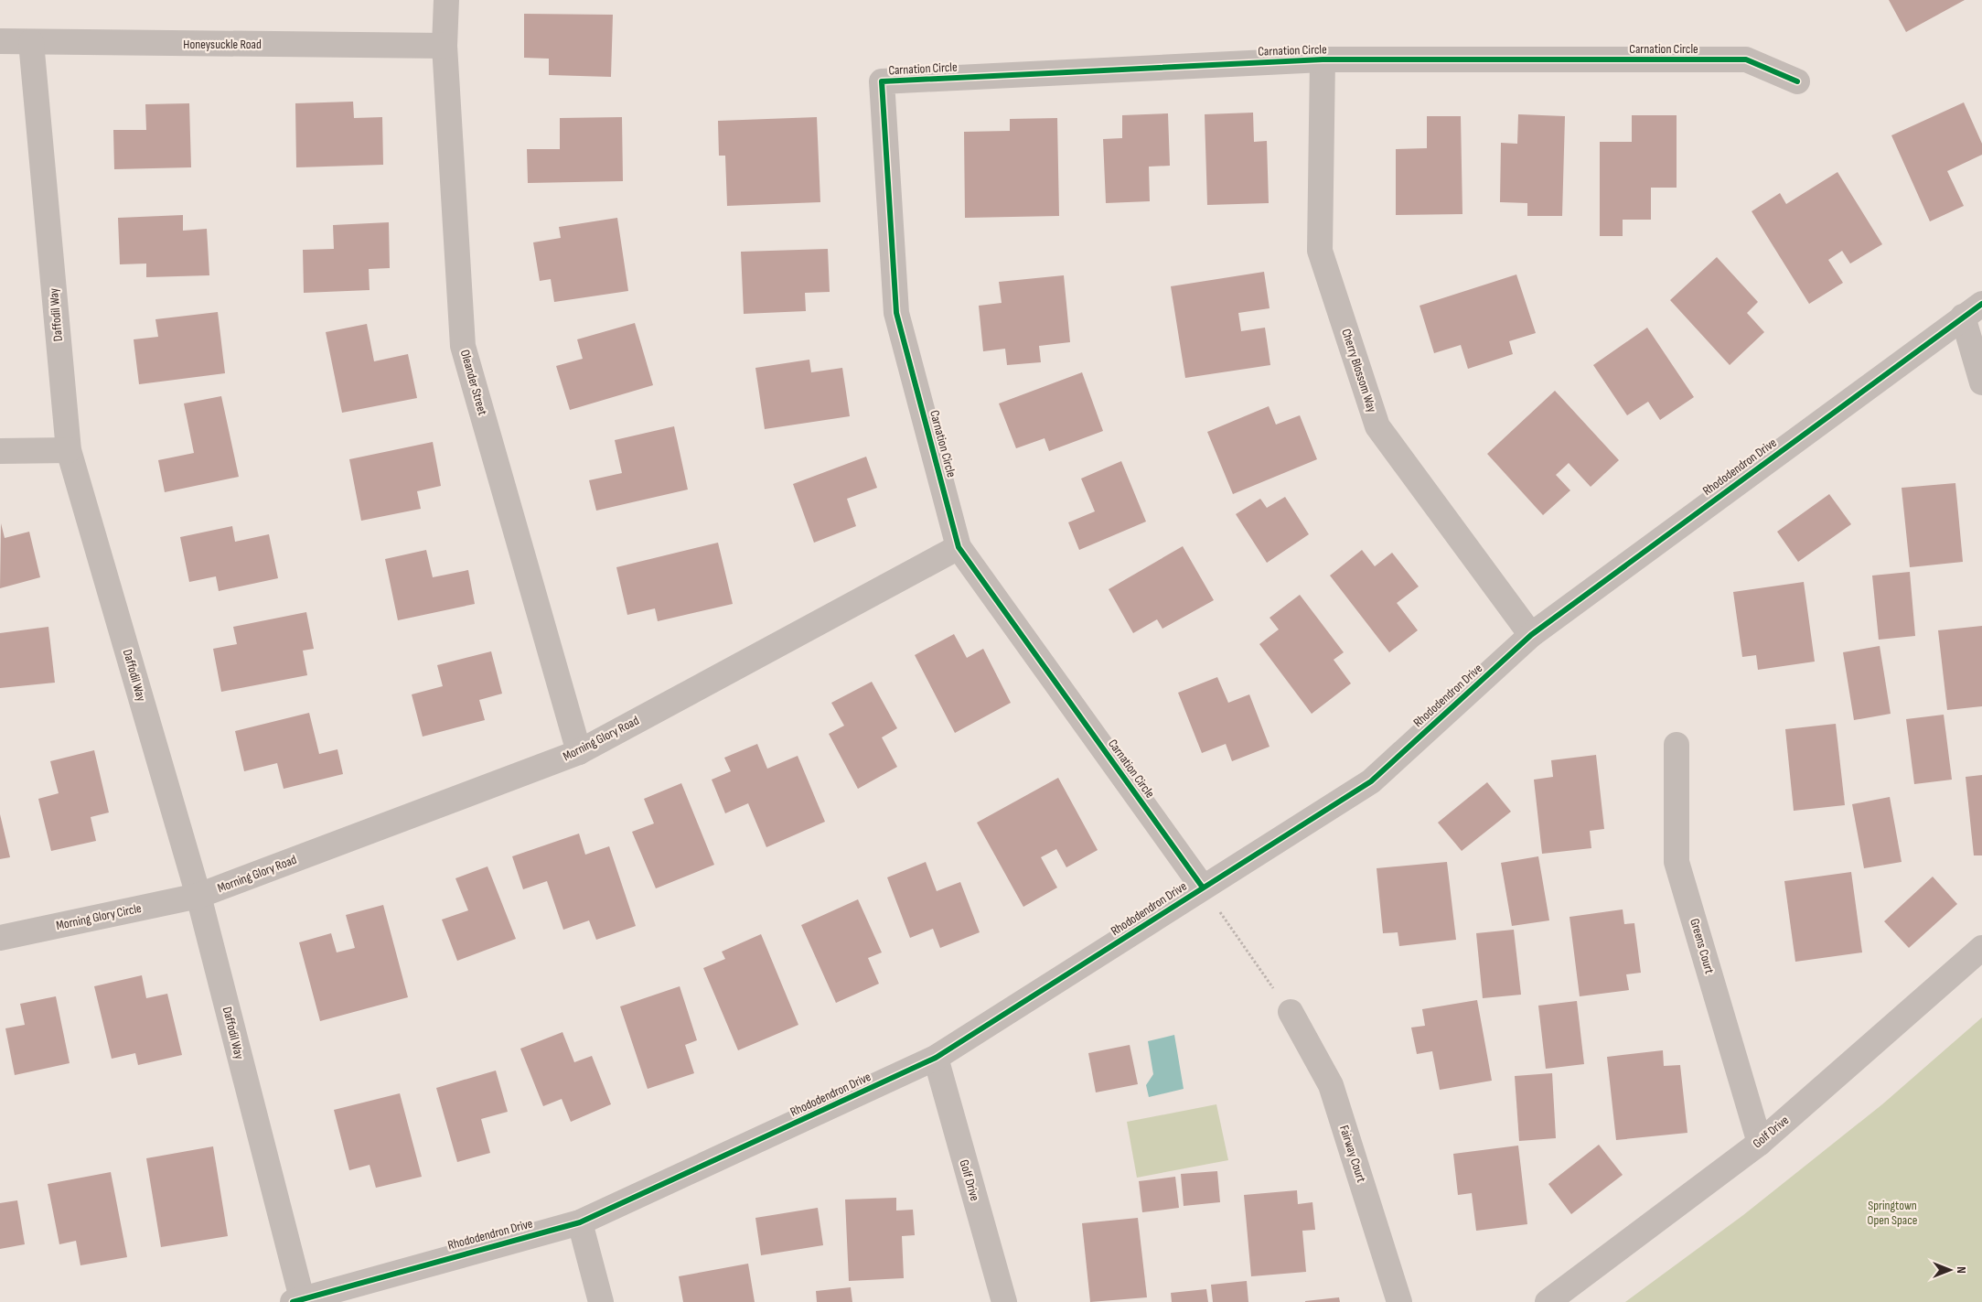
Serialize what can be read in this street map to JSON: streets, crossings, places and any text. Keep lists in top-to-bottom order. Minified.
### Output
{"streets":{"street":["Honeysuckle Road","Carnation Circle","Daffodil Way","Cherry Blossom Way","Oleander Street","Rhododendron Drive","Morning Glory Road","Morning Glory Circle","Greens Court","Golf Drive","Fairway Court"]},"crossings":[["Honeysuckle Road","Daffodil Way"],["Honeysuckle Road","Oleander Street"],["Carnation Circle","Cherry Blossom Way"],["Carnation Circle","Rhododendron Drive"],["Carnation Circle","Morning Glory Road"],["Daffodil Way","Rhododendron Drive"],["Daffodil Way","Morning Glory Road"],["Daffodil Way","Morning Glory Circle"],["Cherry Blossom Way","Rhododendron Drive"],["Oleander Street","Morning Glory Road"],["Rhododendron Drive","Golf Drive"],["Morning Glory Road","Morning Glory Circle"],["Greens Court","Golf Drive"]],"parks":["Springtown Open Space"],"north":"right"}
